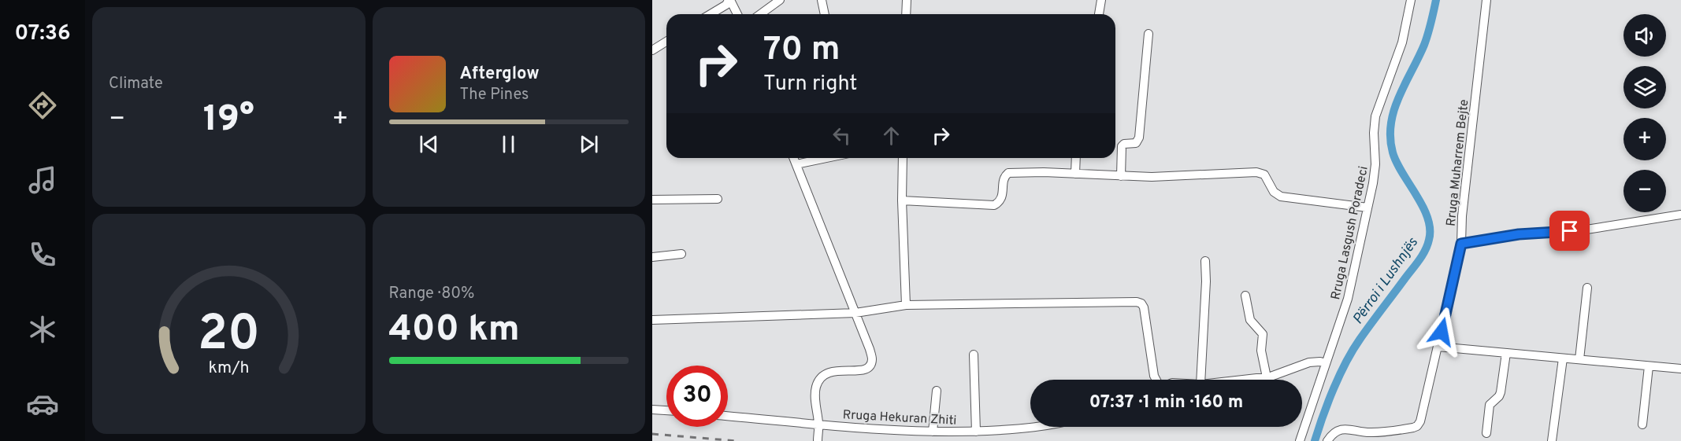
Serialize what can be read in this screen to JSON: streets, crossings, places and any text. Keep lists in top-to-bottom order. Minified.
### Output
{"streets":{"street":["Rruga Muharrem Bejte","Rruga Lasgush Poradeci","Rruga Hekuran Zhiti"]},"water":["Përroi i Lushnjës"],"page":{"tabs":"07:36","tile":["Climate",["Range · 80%","400 km"]],"map_buttons":["+","−"],"turn":["70 m","Turn right"],"song":["Afterglow","The Pines"],"heat":["−","19°","+"],"limit":"30","trip":"07:37 · 1 min · 160 m","gauge":["20","km/h"]}}
